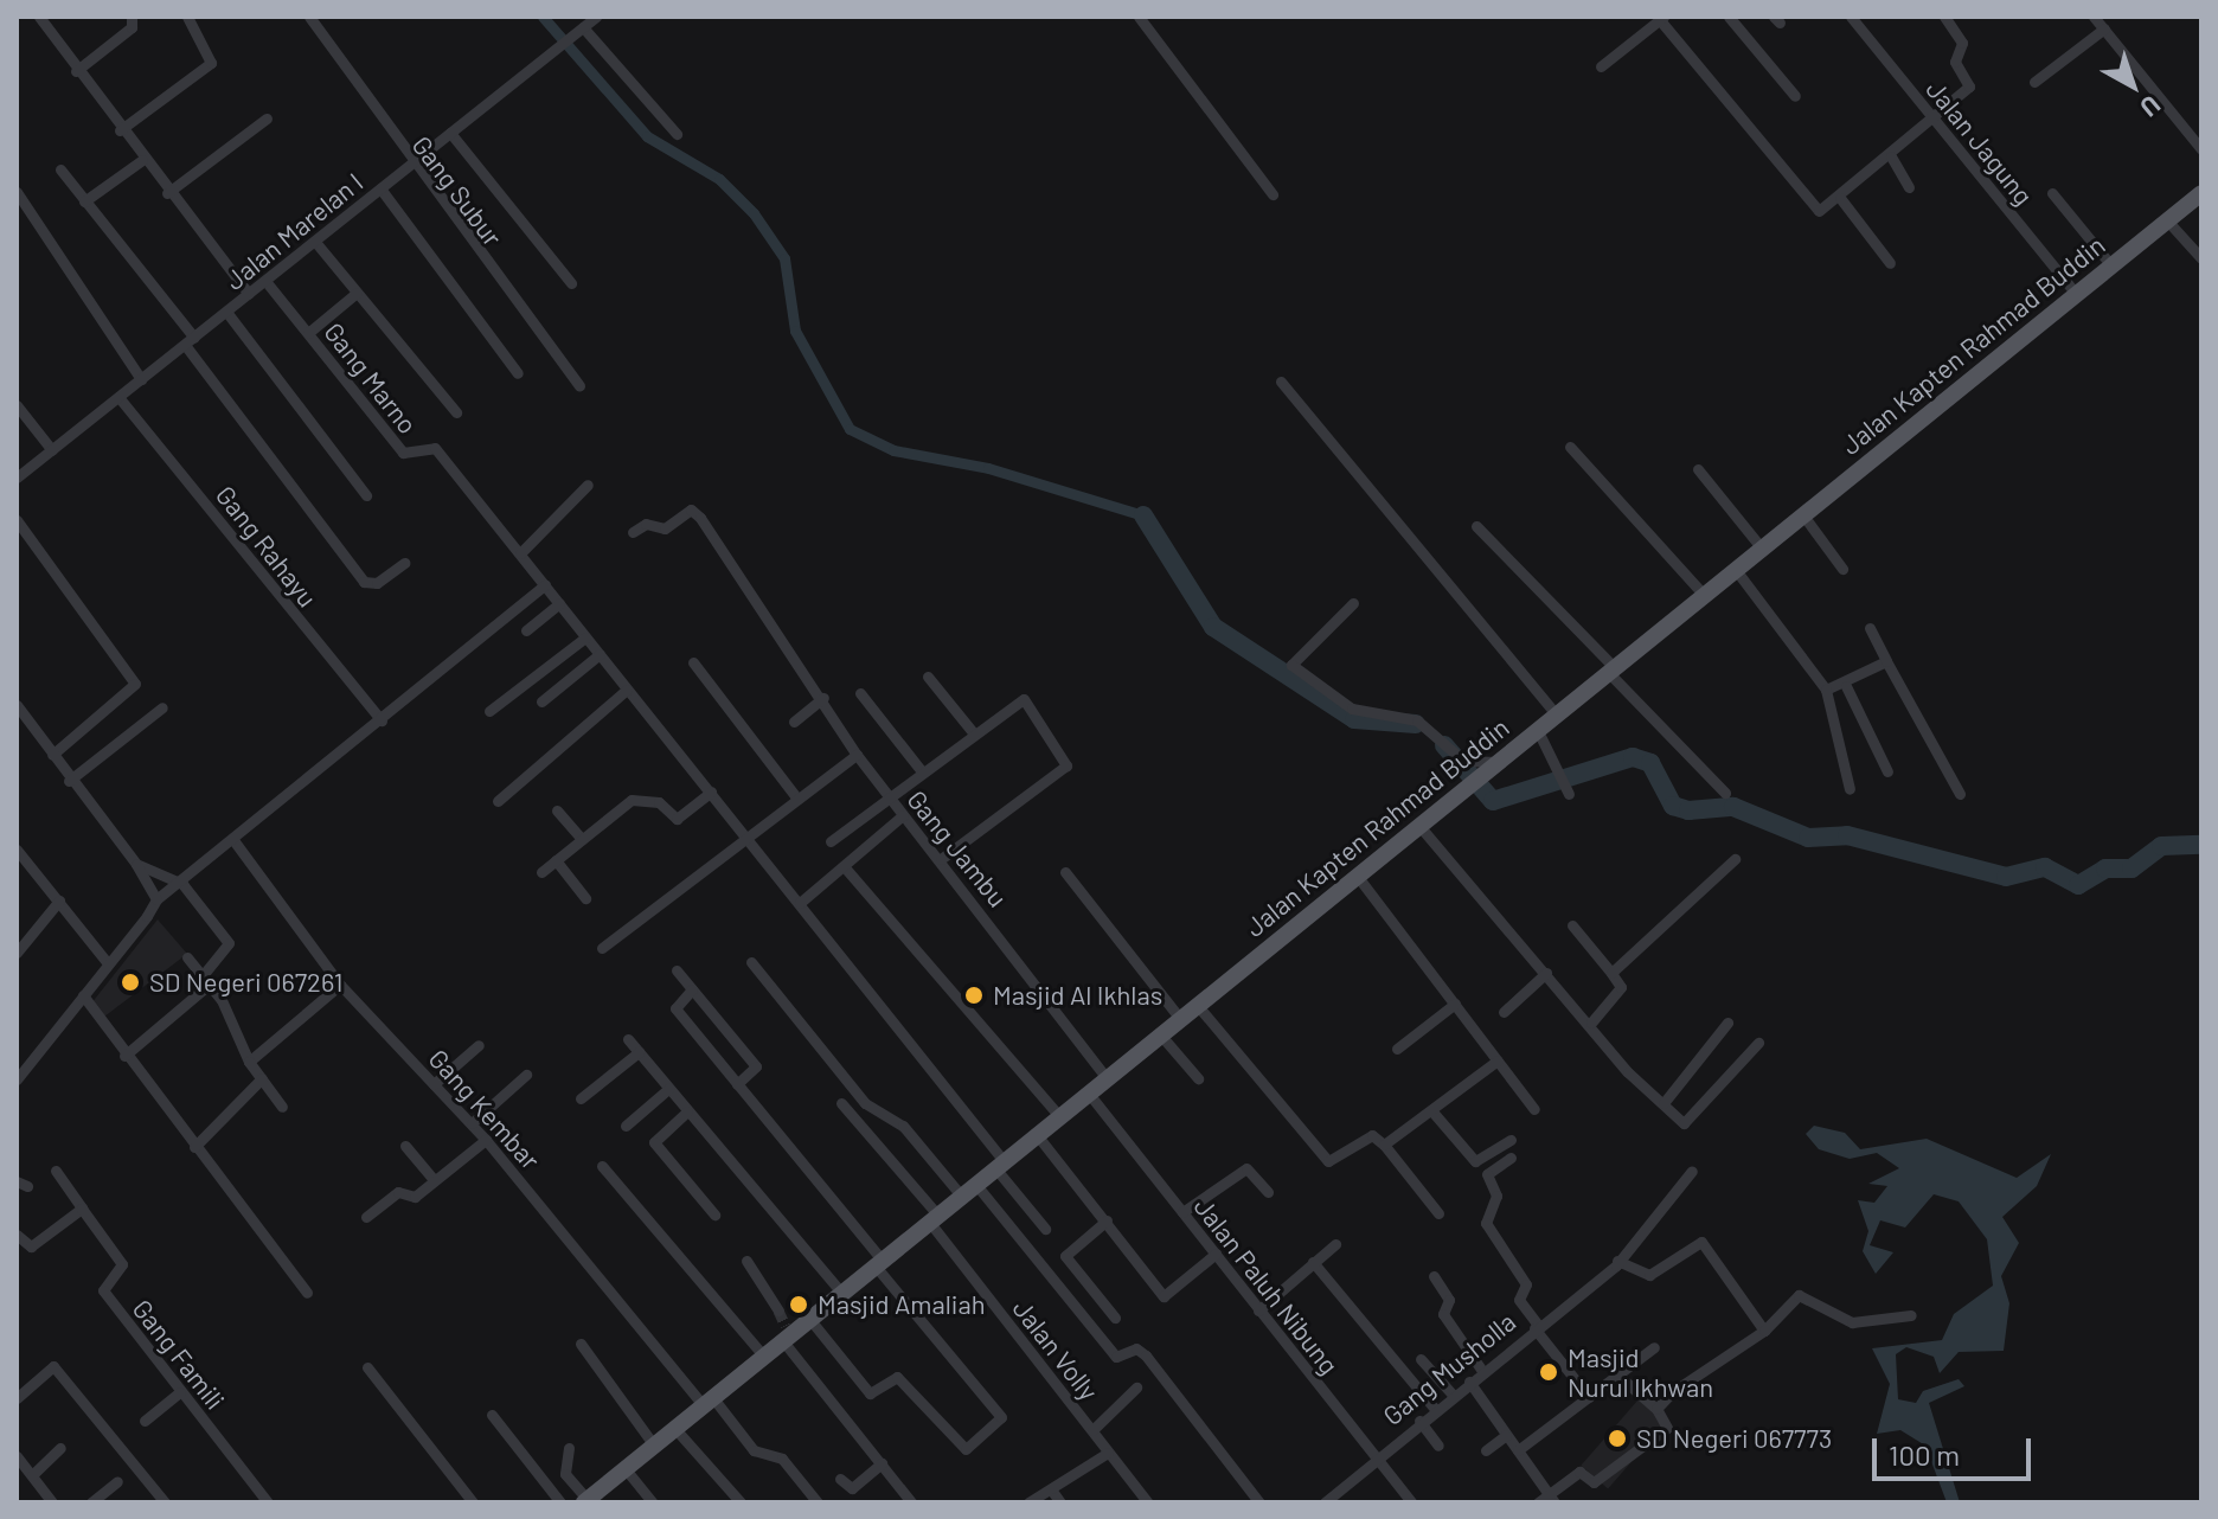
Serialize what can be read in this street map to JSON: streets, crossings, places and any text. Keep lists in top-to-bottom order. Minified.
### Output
{"streets":{"main road":["Jalan Kapten Rahmad Buddin"],"street":["Jalan Jagung","Gang Subur","Jalan Marelan I","Gang Marno","Gang Rahayu","Gang Jambu","Gang Kembar","Jalan Paluh Nibung","Jalan Volly","Gang Famili","Gang Musholla"]},"crossings":[["Jalan Jagung","Jalan Kapten Rahmad Buddin"],["Gang Subur","Jalan Marelan I"],["Jalan Marelan I","Gang Marno"],["Jalan Marelan I","Gang Rahayu"],["Jalan Kapten Rahmad Buddin","Gang Marno"],["Jalan Kapten Rahmad Buddin","Gang Jambu"],["Jalan Kapten Rahmad Buddin","Gang Kembar"],["Jalan Kapten Rahmad Buddin","Jalan Paluh Nibung"],["Jalan Kapten Rahmad Buddin","Jalan Volly"],["Jalan Paluh Nibung","Gang Musholla"]],"places":["SD Negeri 067261","Masjid Al Ikhlas","Masjid Amaliah","Masjid Nurul Ikhwan","SD Negeri 067773"],"scale_bar":"100 m","north":"bottom right"}
